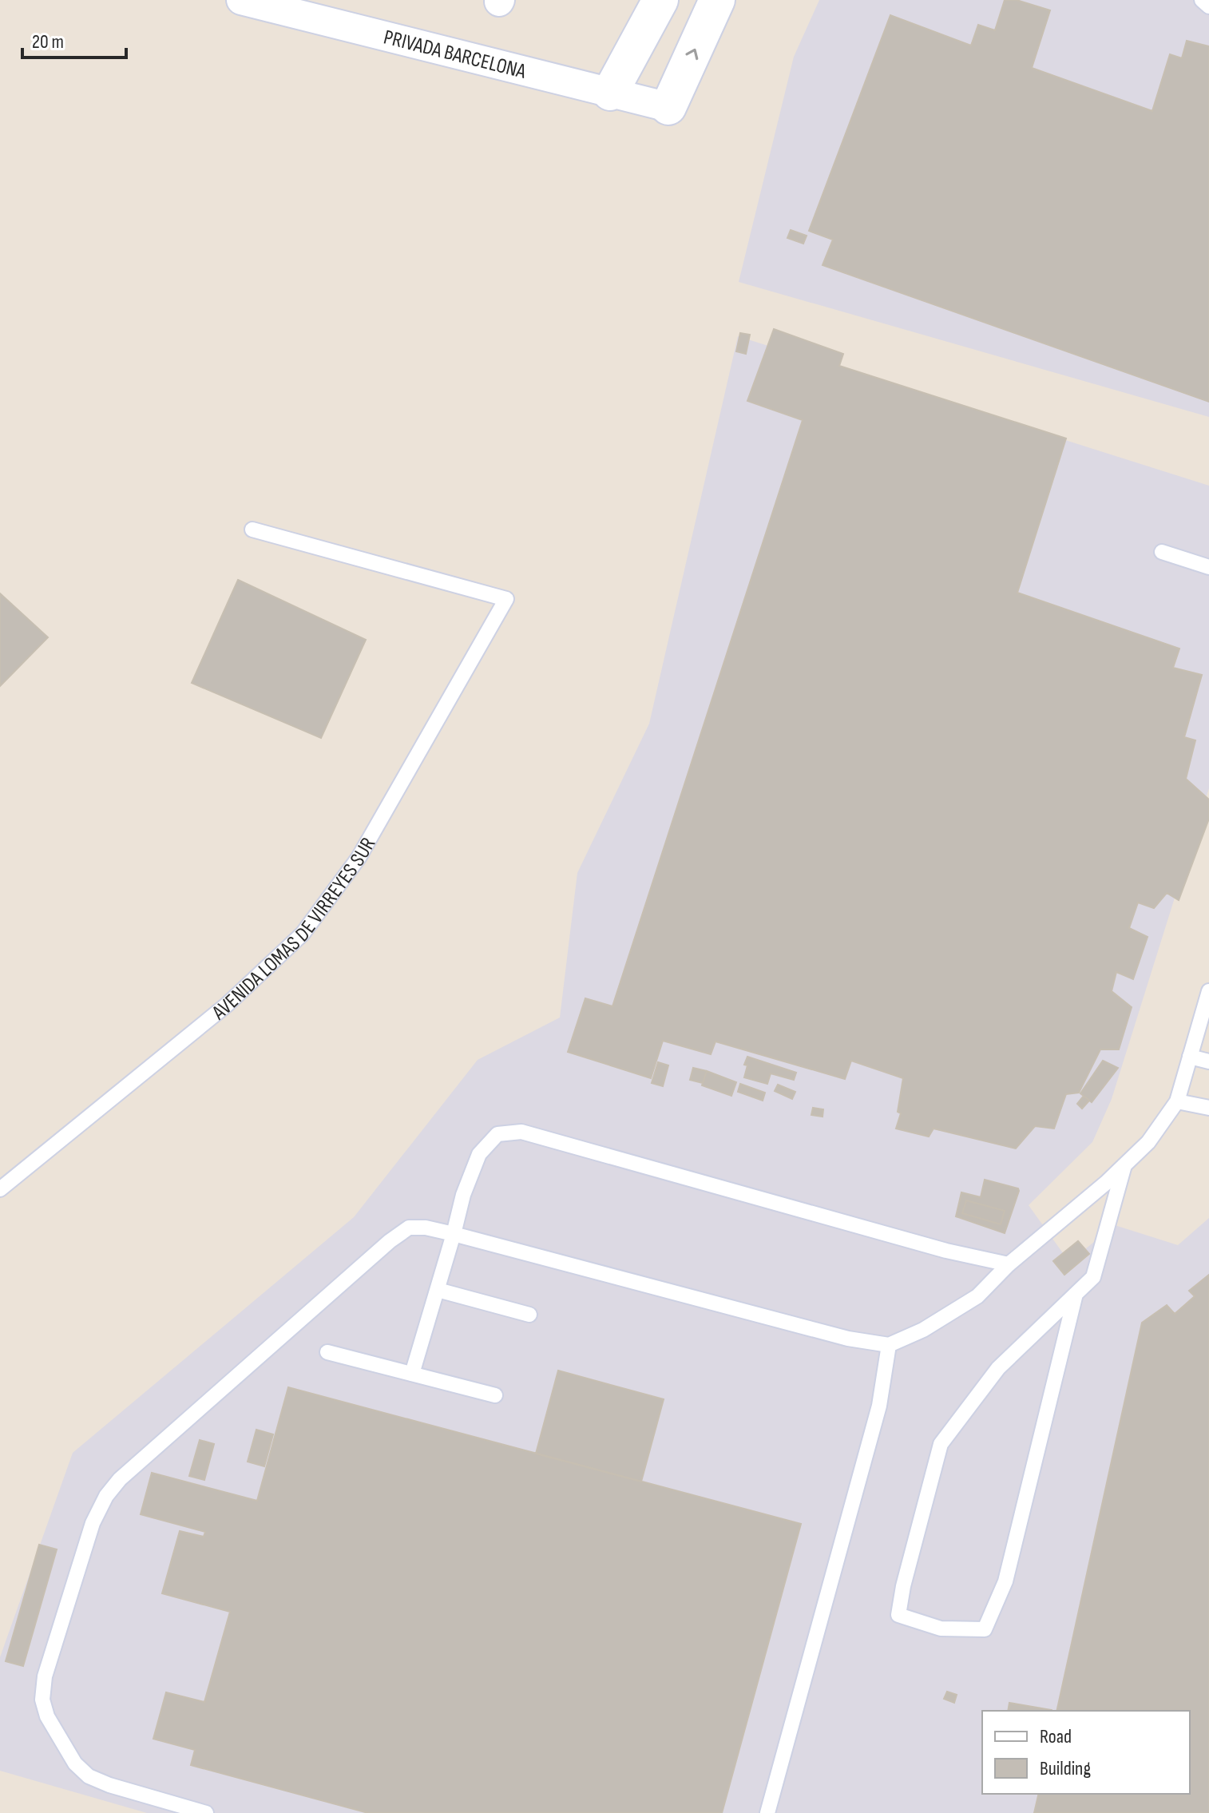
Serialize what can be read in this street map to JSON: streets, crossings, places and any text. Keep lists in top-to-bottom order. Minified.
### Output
{"streets":{"street":["PRIVADA BARCELONA"],"lane":["AVENIDA LOMAS DE VIRREYES SUR"]},"legend":["Road","Building"],"scale_bar":"20 m"}
